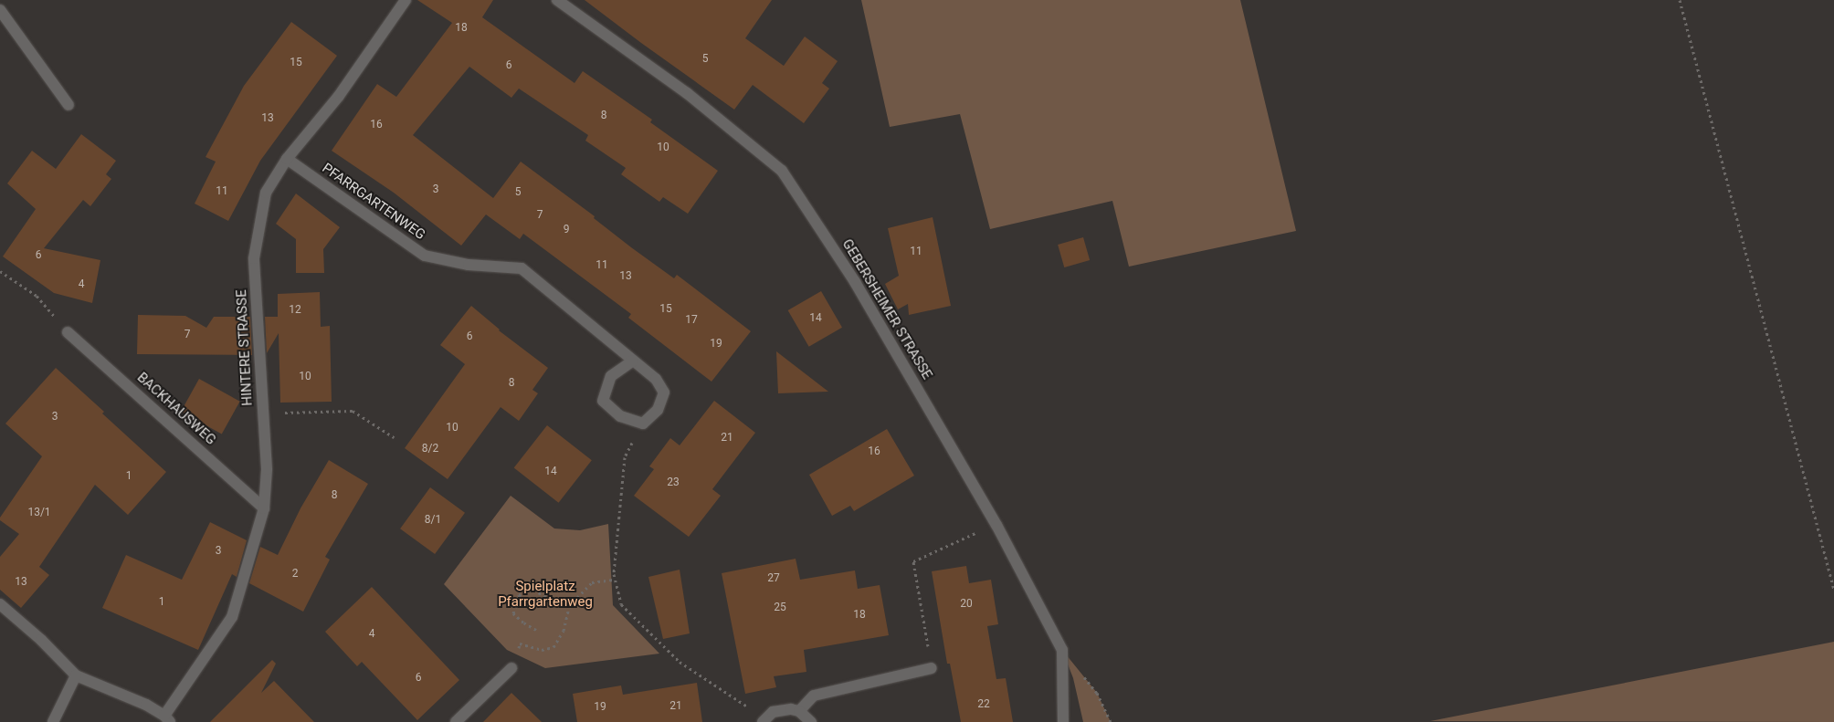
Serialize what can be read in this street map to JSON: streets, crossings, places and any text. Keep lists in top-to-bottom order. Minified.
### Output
{"streets":{"street":["PFARRGARTENWEG","GEBERSHEIMER STRASSE","HINTERE STRASSE","BACKHAUSWEG"]},"crossings":[["PFARRGARTENWEG","HINTERE STRASSE"],["HINTERE STRASSE","BACKHAUSWEG"]],"parks":["Spielplatz Pfarrgartenweg"],"house_numbers":["18","5","15","6","8","13","16","10","3","11","5","7","9","11","6","11","13","4","15","12","14","17","7","6","19","10","8","3","10","21","8/2","16","14","1","23","8","13/1","8/1","3","2","27","13","1","20","25","18","4","6","22","21","19"]}
